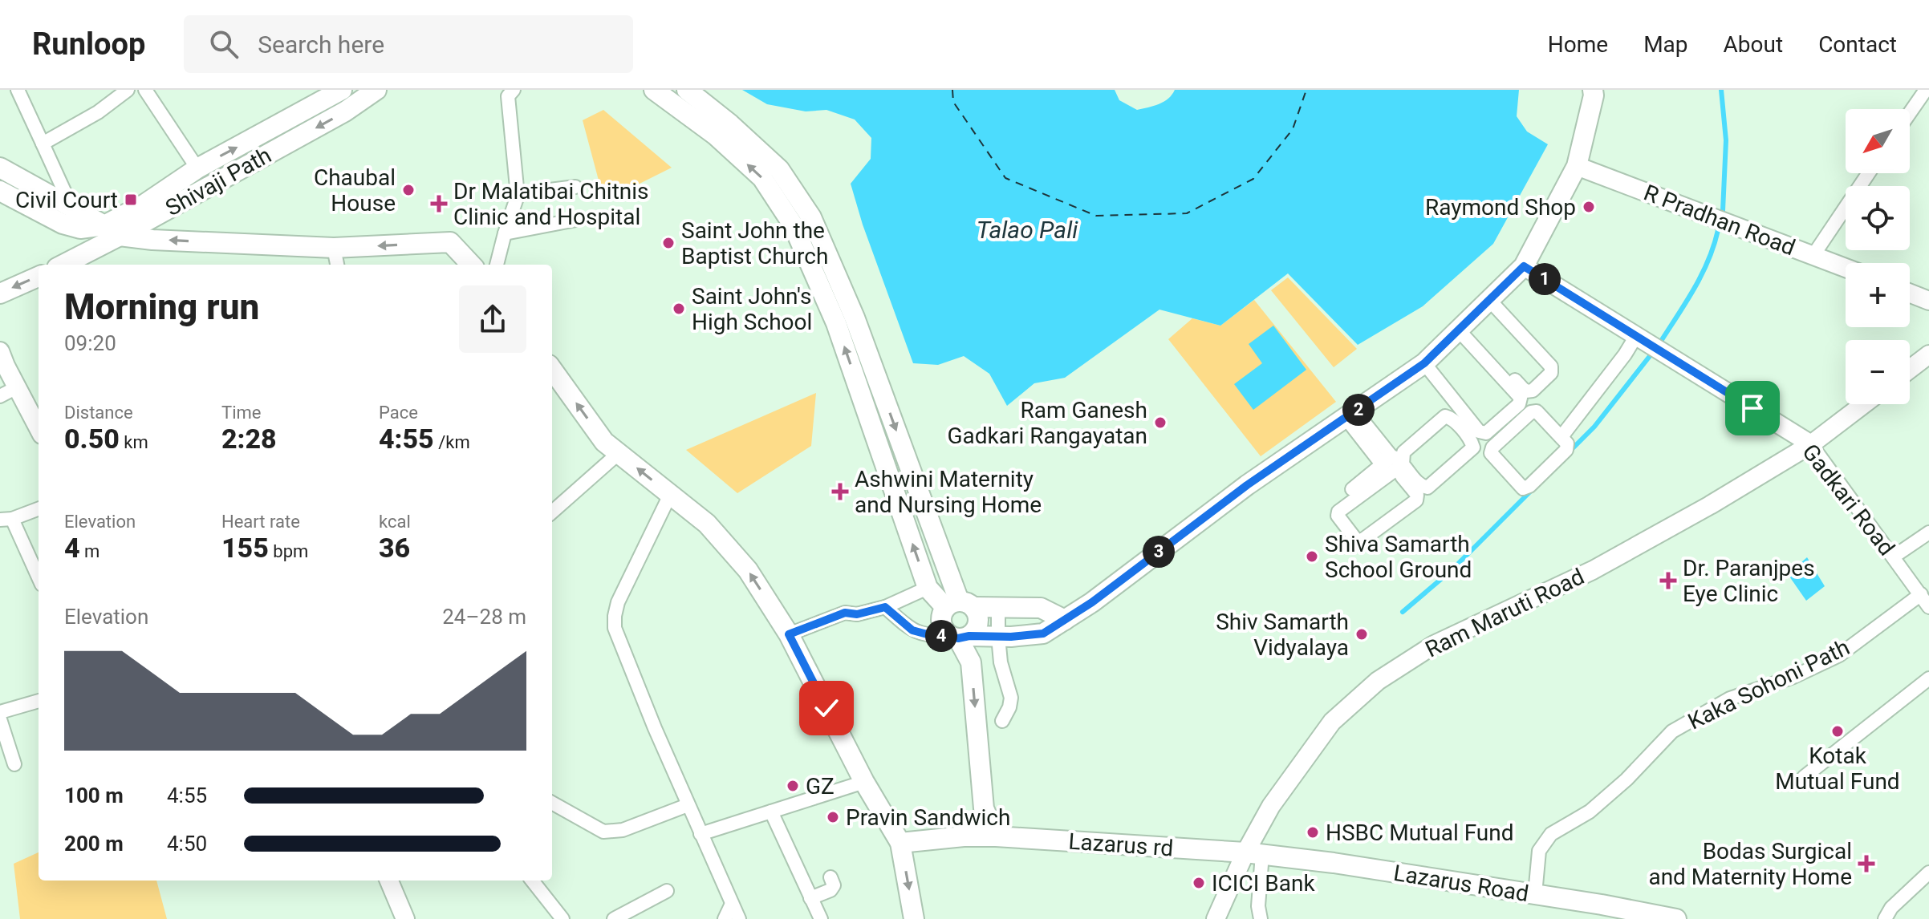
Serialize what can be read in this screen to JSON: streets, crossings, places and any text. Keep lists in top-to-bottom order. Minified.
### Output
{"streets":{"main road":["Shivaji Path","Lazarus rd","Lazarus Road"],"street":["R Pradhan Road","Gadkari Road","Ram Maruti Road","Kaka Sohoni Path"]},"crossings":[["Gadkari Road","Ram Maruti Road"],["Gadkari Road","Kaka Sohoni Path"],["Ram Maruti Road","Lazarus rd"],["Ram Maruti Road","Lazarus Road"],["Kaka Sohoni Path","Lazarus Road"],["Lazarus rd","Lazarus Road"]],"water":["Talao Pali"],"places":{"other":["Chaubal House","Raymond Shop","Saint John the Baptist Church","Saint John's High School","Ram Ganesh Gadkari Rangayatan","Shiva Samarth School Ground","Shiv Samarth Vidyalaya","Kotak Mutual Fund","GZ","Pravin Sandwich","HSBC Mutual Fund","ICICI Bank"],"transit":["Civil Court"],"health":["Dr Malatibai Chitnis Clinic and Hospital","Ashwini Maternity and Nursing Home","Dr. Paranjpes Eye Clinic","Bodas Surgical and Maternity Home"]},"north":"bottom left","page":{"header":"Runloop","search":"Search here","nav":["Home","Map","About","Contact"],"map_buttons":["+","−"],"pins":["1","2","3","4"],"heading":["Morning run","09:20"],"stats":[["Distance","0.50 km"],["Time","2:28"],["Pace","4:55 /km"],["Elevation","4 m"],["Heart rate","155 bpm"],["kcal","36"]],"chart":["Elevation","24–28 m"],"list":[{"name":"100 m","note":"4:55"},{"name":"200 m","note":"4:50"}]}}
